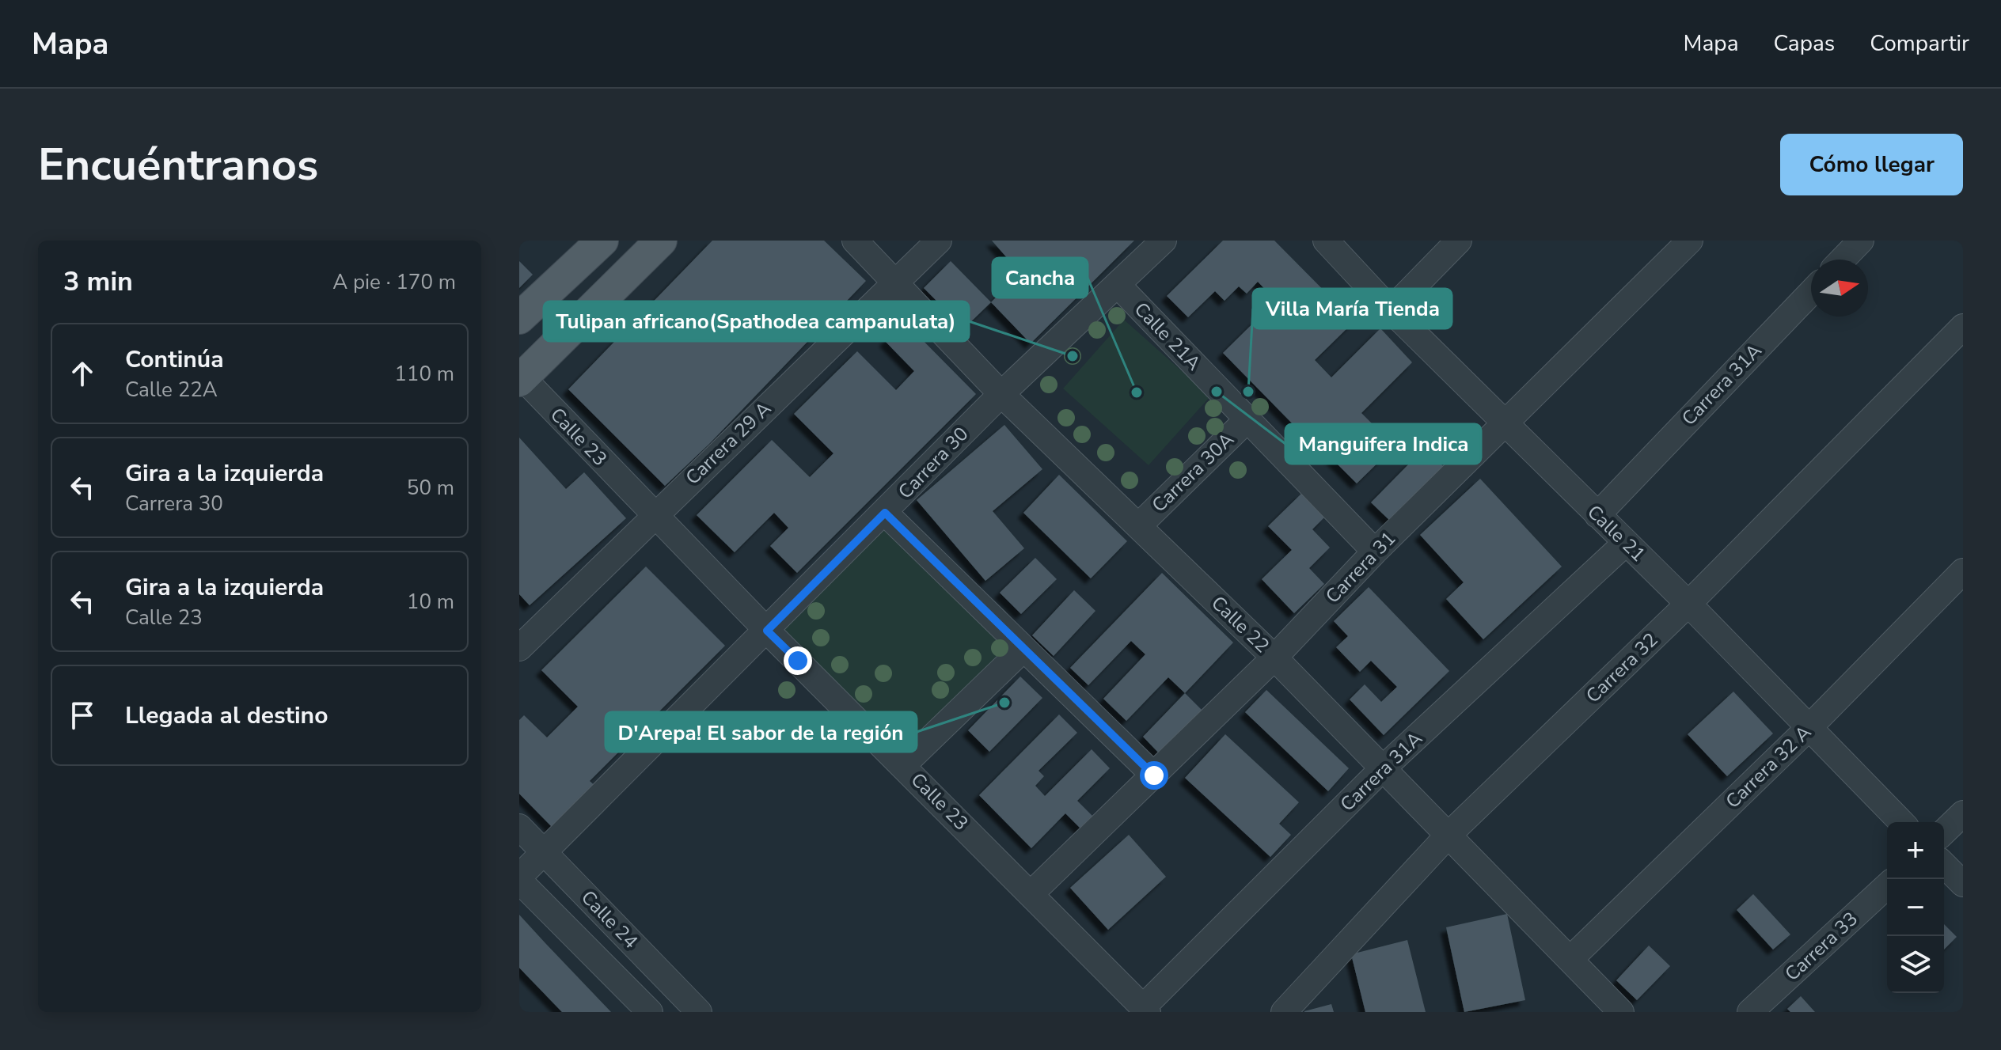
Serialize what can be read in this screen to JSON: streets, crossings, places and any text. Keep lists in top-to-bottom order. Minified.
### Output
{"streets":{"street":["Calle 21A","Carrera 31A","Calle 23","Carrera 29 A","Carrera 30","Carrera 30A","Calle 21","Carrera 31","Calle 22","Carrera 32","Carrera 32 A","Calle 24","Carrera 33"]},"crossings":[["Calle 21A","Carrera 30"],["Calle 21A","Carrera 30A"],["Calle 21A","Carrera 31"],["Carrera 31A","Calle 23"],["Carrera 31A","Calle 21"],["Carrera 31A","Calle 22"],["Calle 23","Carrera 29 A"],["Calle 23","Carrera 30"],["Calle 23","Carrera 31"],["Carrera 29 A","Calle 22"],["Carrera 30","Calle 22"],["Carrera 30","Calle 24"],["Carrera 30A","Calle 22"],["Calle 21","Carrera 31"],["Calle 21","Carrera 32"],["Calle 21","Carrera 32 A"],["Carrera 31","Calle 22"],["Calle 22","Carrera 32"],["Calle 22","Carrera 32 A"]],"places":["Tulipan africano(Spathodea campanulata)","Manguifera Indica","Villa María Tienda","Cancha","D'Arepa! El sabor de la región"],"north":"right","page":{"header":"Mapa","nav":["Mapa","Capas","Compartir"],"buttons":"Cómo llegar","title":"Encuéntranos","heading":["3 min","A pie · 170 m"],"list":[["Continúa","Calle 22A","110 m"],["Gira a la izquierda","Carrera 30","50 m"],["Gira a la izquierda","Calle 23","10 m"],"Llegada al destino"],"map_buttons":["+","−"]}}
